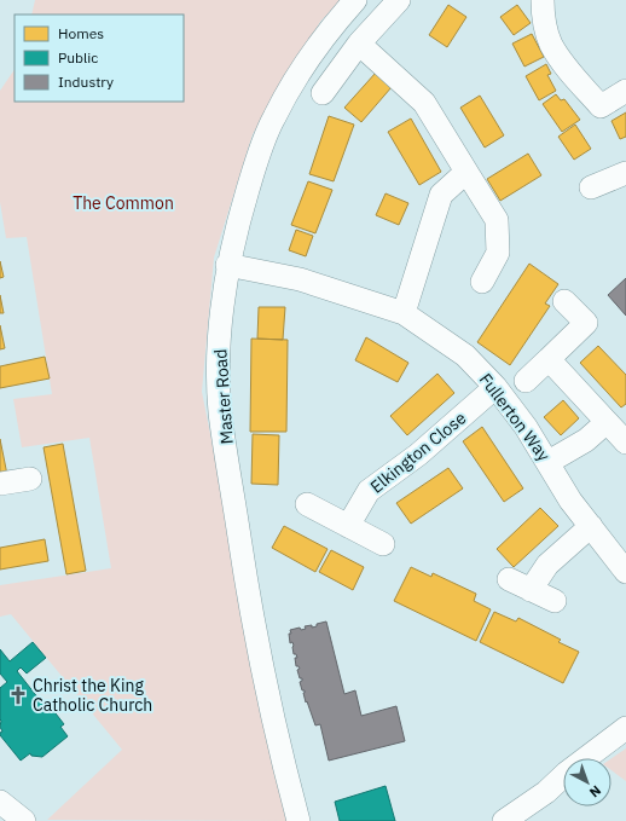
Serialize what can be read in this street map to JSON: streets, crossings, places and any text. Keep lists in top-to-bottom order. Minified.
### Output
{"streets":{"street":["Master Road","Fullerton Way","Elkington Close"]},"crossings":[["Master Road","Fullerton Way"],["Fullerton Way","Elkington Close"]],"parks":["The Common"],"places":{"church":["Christ the King Catholic Church"]},"legend":["Homes","Public","Industry"],"north":"bottom right"}
